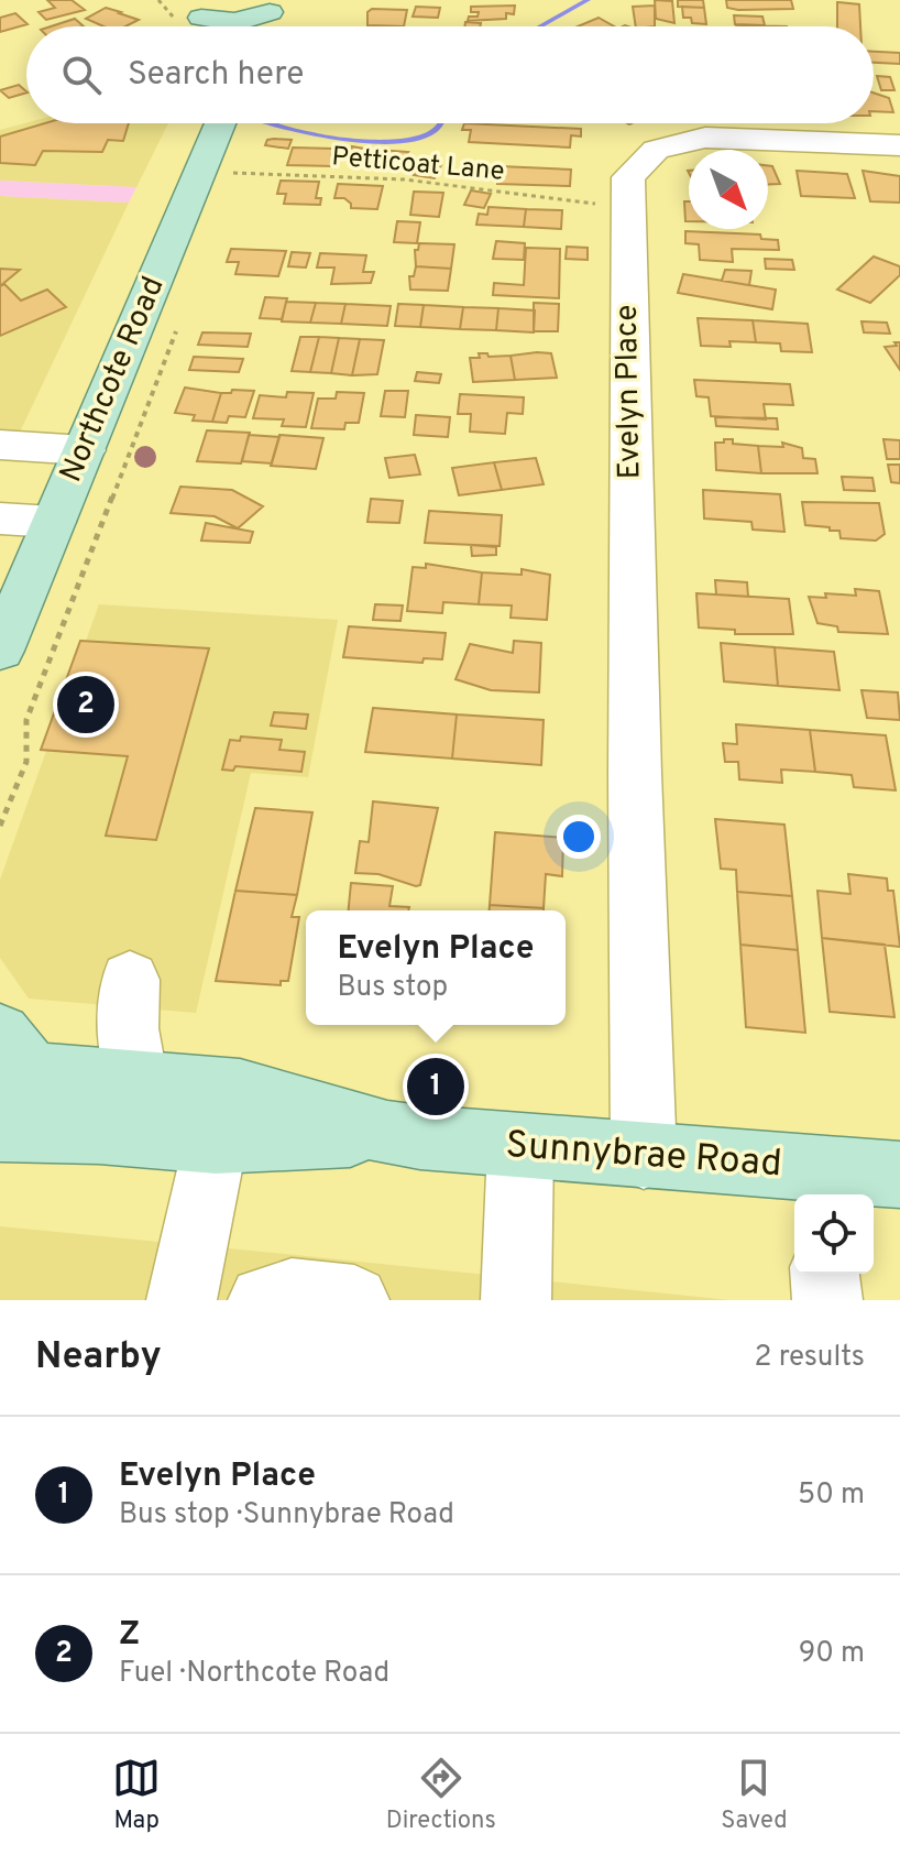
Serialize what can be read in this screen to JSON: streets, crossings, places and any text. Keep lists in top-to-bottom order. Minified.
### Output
{"streets":{"main road":["Northcote Road","Sunnybrae Road"],"street":["Evelyn Place"],"path":["Petticoat Lane"]},"crossings":[["Evelyn Place","Sunnybrae Road"]],"north":"bottom right","page":{"search":"Search here","pins":["2","1"],"popup":["Evelyn Place","Bus stop"],"heading":["Nearby","2 results"],"list":[{"mark":"1","name":"Evelyn Place","note":"Bus stop · Sunnybrae Road","value":"50 m"},{"mark":"2","name":"Z","note":"Fuel · Northcote Road","value":"90 m"}],"nav":["Map","Directions","Saved"]}}
